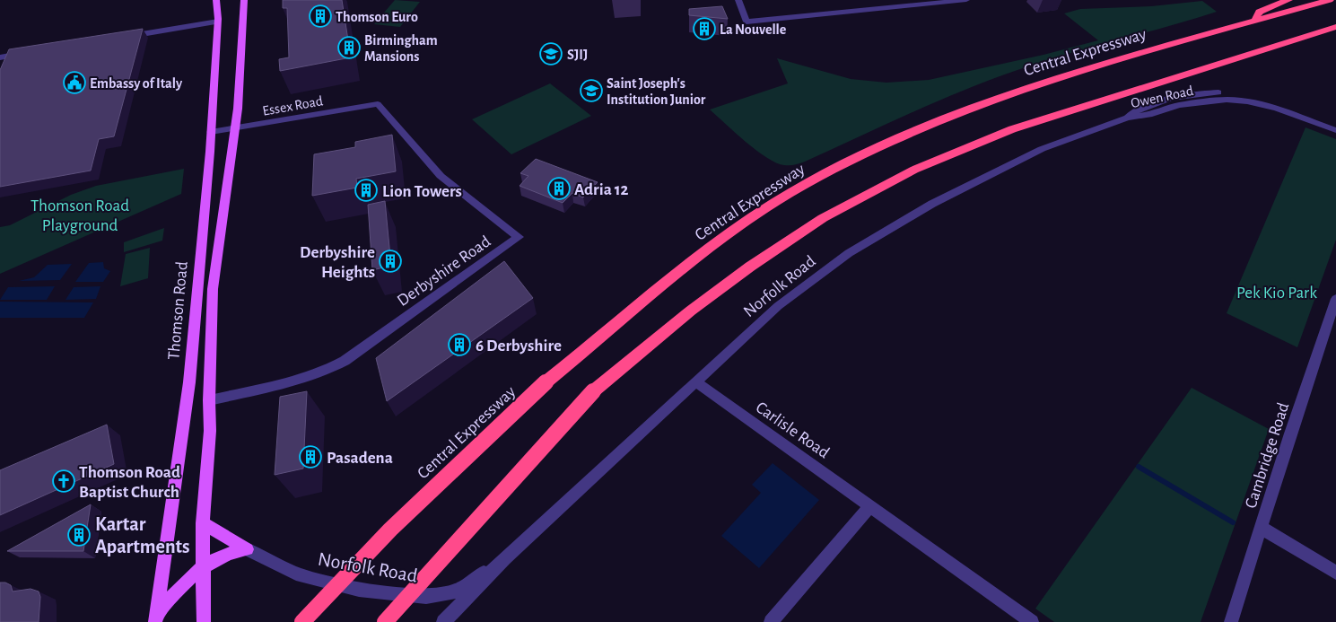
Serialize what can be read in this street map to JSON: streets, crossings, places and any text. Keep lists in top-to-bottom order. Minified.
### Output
{"streets":{"highway":["Central Expressway"],"main road":["Thomson Road"],"street":["Owen Road","Essex Road","Derbyshire Road","Norfolk Road","Carlisle Road","Cambridge Road"]},"crossings":[["Owen Road","Norfolk Road"],["Essex Road","Derbyshire Road"],["Essex Road","Thomson Road"],["Derbyshire Road","Thomson Road"],["Norfolk Road","Carlisle Road"]],"parks":["Thomson Road Playground","Pek Kio Park"],"places":{"building":["Thomson Euro","La Nouvelle","Birmingham Mansions","Adria 12","Lion Towers","Derbyshire Heights","6 Derbyshire","Pasadena","Kartar Apartments"],"school or university":["SJIJ","Saint Joseph's Institution Junior"],"public building":["Embassy of Italy"],"church":["Thomson Road Baptist Church"]}}
